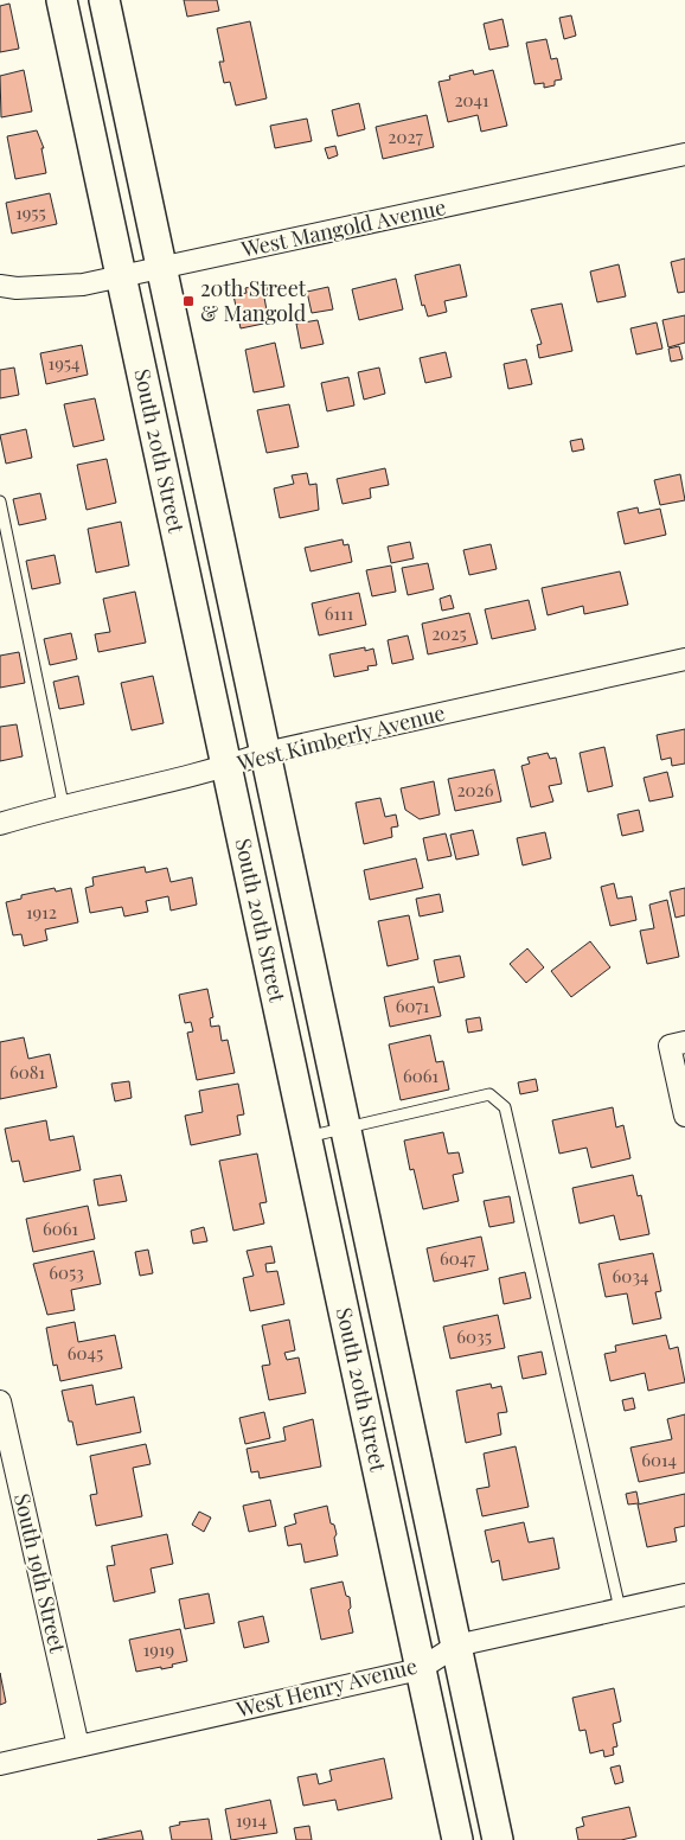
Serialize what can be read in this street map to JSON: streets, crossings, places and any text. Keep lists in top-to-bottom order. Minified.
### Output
{"streets":{"street":["West Mangold Avenue","South 20th Street","West Kimberly Avenue","South 19th Street","West Henry Avenue"]},"crossings":[["West Mangold Avenue","South 20th Street"],["South 20th Street","West Kimberly Avenue"],["South 20th Street","West Henry Avenue"],["South 19th Street","West Henry Avenue"]],"places":{"transit":["20th Street & Mangold"]},"house_numbers":["2041","2027","1955","1954","6111","2025","2026","1912","6071","6081","6061","6061","6047","6053","6034","6035","6045","6014","1919","1914"]}
